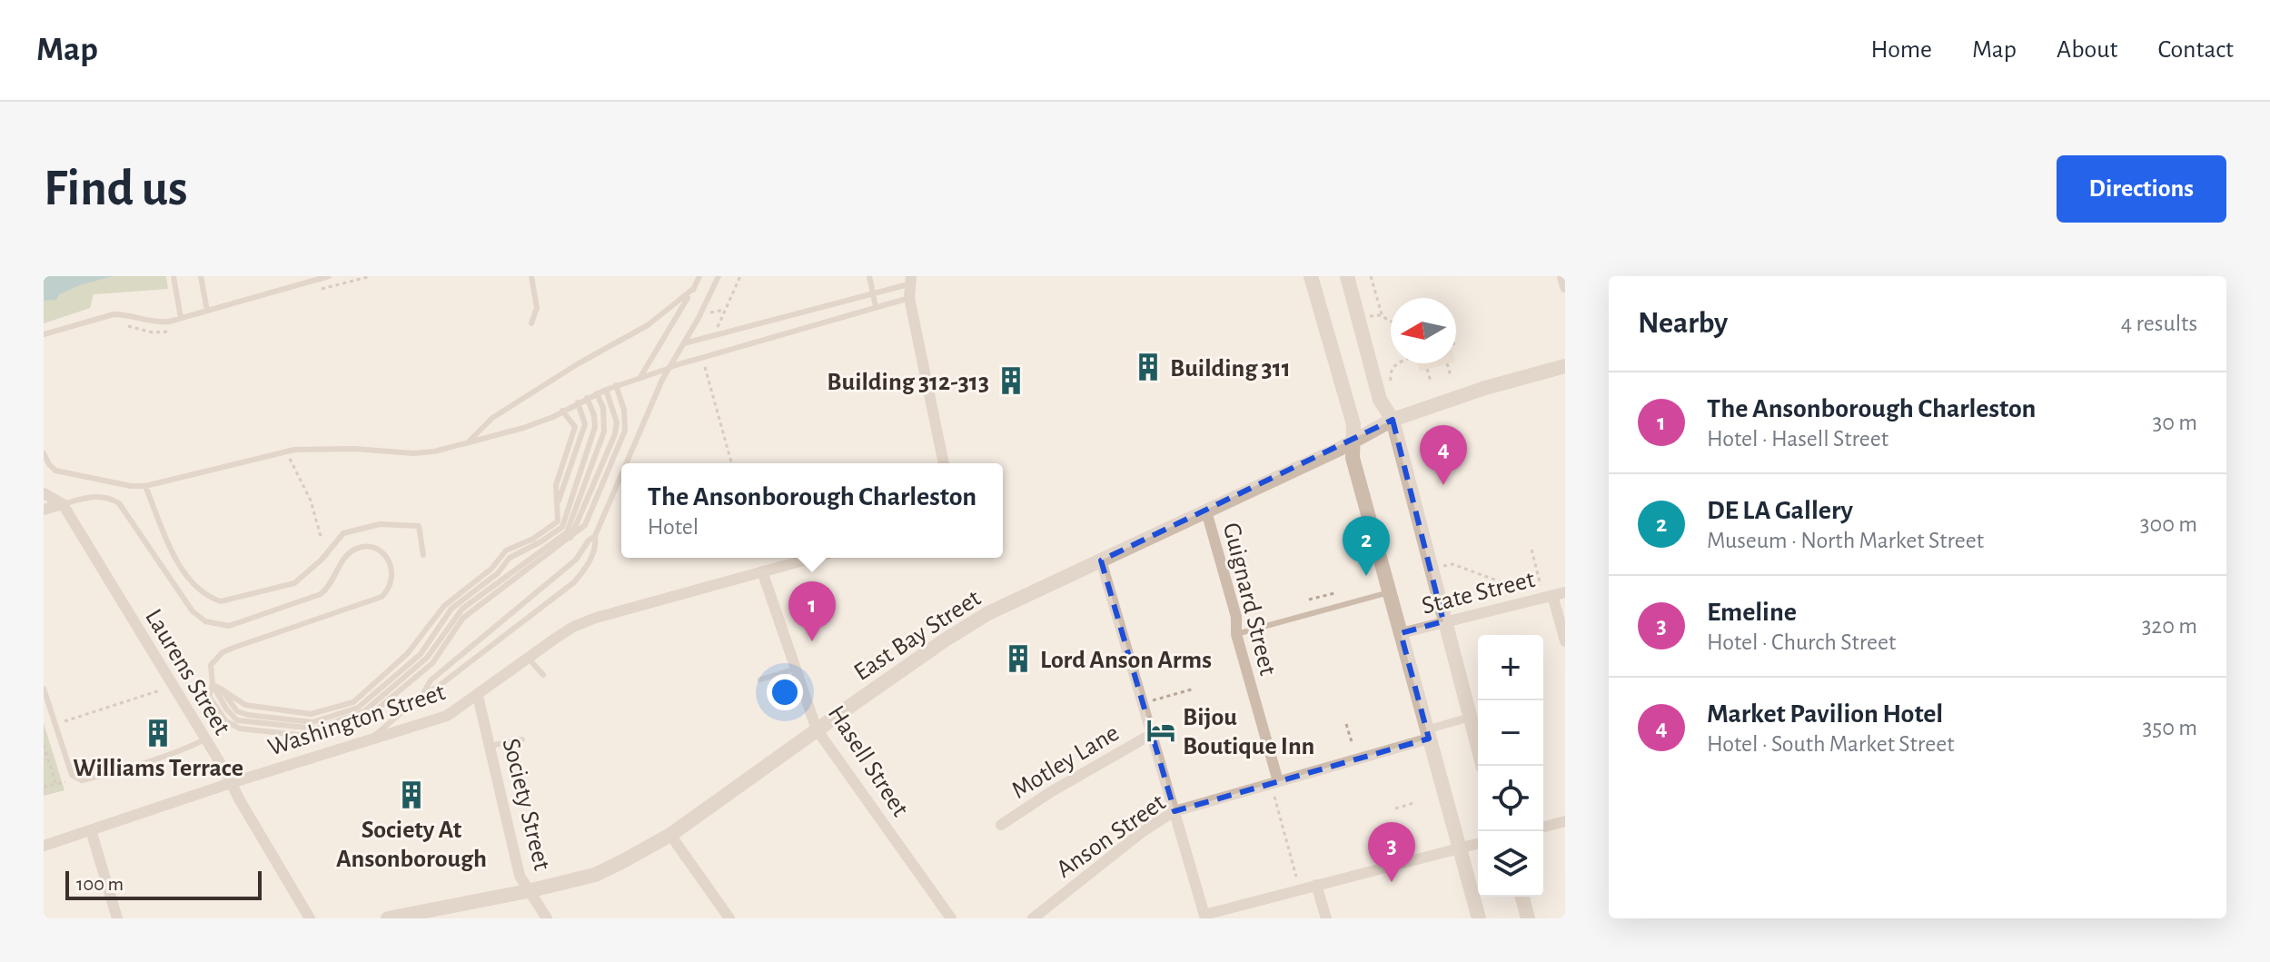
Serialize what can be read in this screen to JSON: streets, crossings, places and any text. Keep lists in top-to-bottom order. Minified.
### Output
{"streets":{"street":["State Street","Guignard Street","East Bay Street","Laurens Street","Washington Street","Hasell Street","Motley Lane","Society Street","Anson Street"]},"crossings":[["Guignard Street","East Bay Street"],["Guignard Street","Anson Street"],["East Bay Street","Hasell Street"],["East Bay Street","Society Street"],["Laurens Street","Washington Street"],["Washington Street","Hasell Street"],["Washington Street","Society Street"]],"places":{"building":["Building 311","Building 312-313","Lord Anson Arms","Williams Terrace","Society At Ansonborough"],"hotel":["Bijou Boutique Inn"]},"scale_bar":"100 m","north":"left","page":{"header":"Map","nav":["Home","Map","About","Contact"],"buttons":"Directions","title":"Find us","heading":["Nearby","4 results"],"list":[{"mark":"1","name":"The Ansonborough Charleston","note":"Hotel · Hasell Street","value":"30 m"},{"mark":"2","name":"DE LA Gallery","note":"Museum · North Market Street","value":"300 m"},{"mark":"3","name":"Emeline","note":"Hotel · Church Street","value":"320 m"},{"mark":"4","name":"Market Pavilion Hotel","note":"Hotel · South Market Street","value":"350 m"}],"pins":["4","2","1","3"],"popup":["The Ansonborough Charleston","Hotel"],"map_buttons":["+","−"],"scale":"100 m"}}
